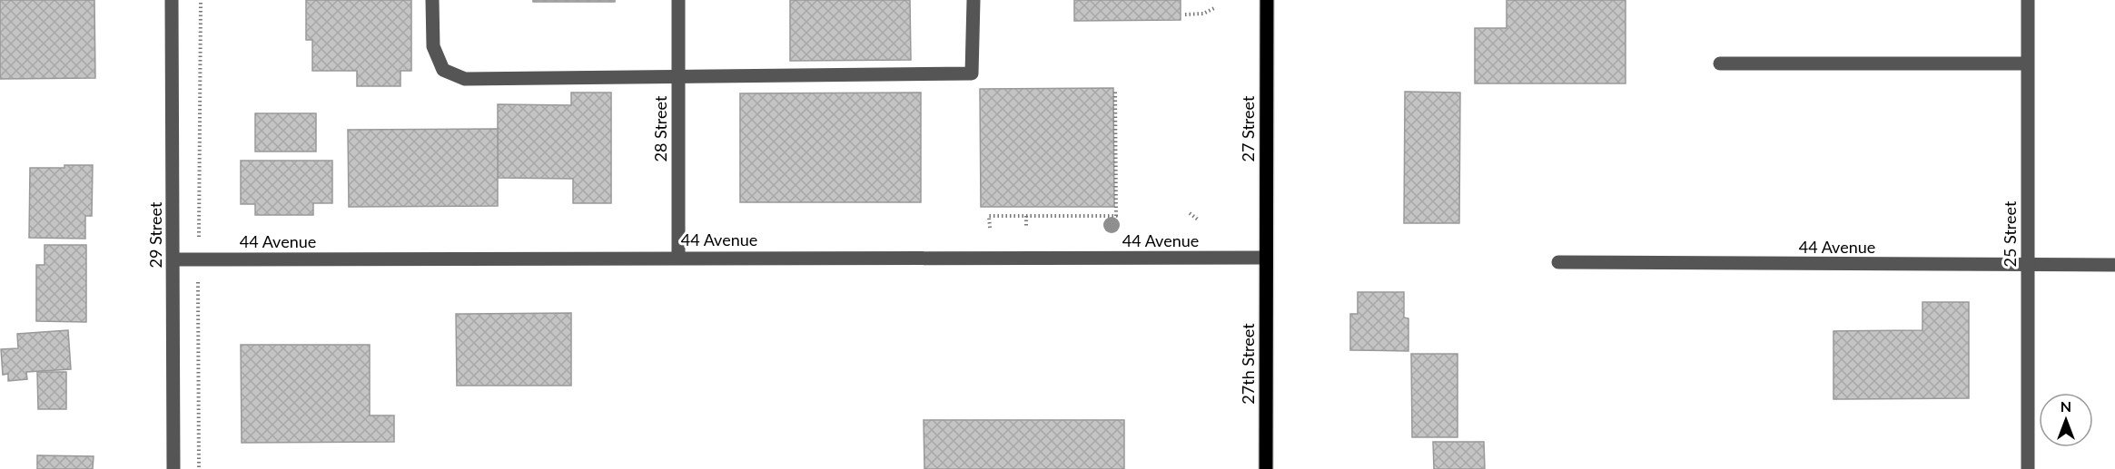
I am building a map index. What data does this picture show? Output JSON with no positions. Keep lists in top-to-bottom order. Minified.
{"streets":{"main road":["27 Street","27th Street"],"street":["28 Street","25 Street","29 Street","44 Avenue"]},"crossings":[["28 Street","44 Avenue"],["27 Street","44 Avenue"],["27 Street","27th Street"],["25 Street","44 Avenue"],["29 Street","44 Avenue"],["44 Avenue","27th Street"]],"north":"top"}
